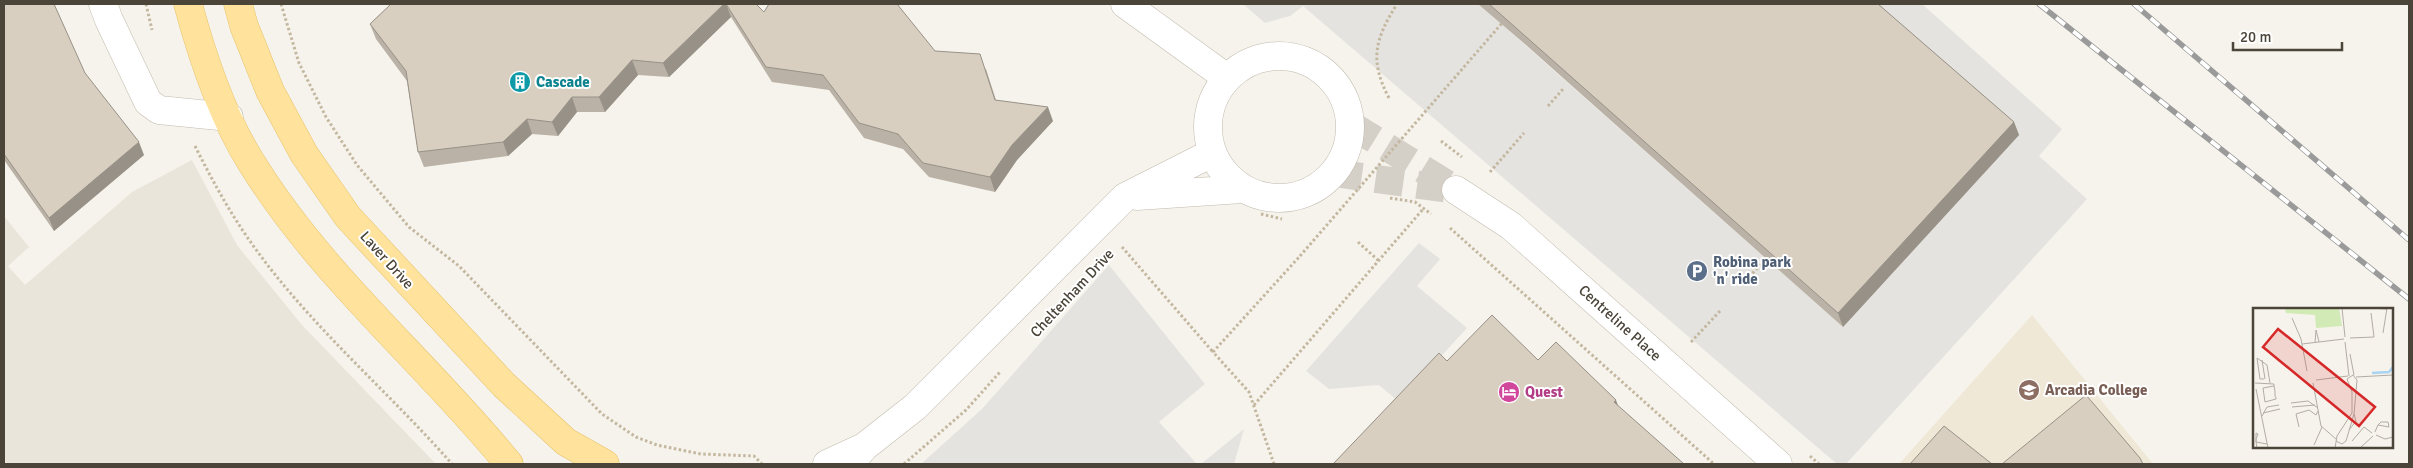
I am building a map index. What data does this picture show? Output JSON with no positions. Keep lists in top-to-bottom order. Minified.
{"streets":{"main road":["Laver Drive"],"street":["Cheltenham Drive","Centreline Place"]},"places":{"building":["Cascade"],"parking":["Robina park 'n' ride"],"school or university":["Arcadia College"],"hotel":["Quest"]},"scale_bar":"20 m"}
